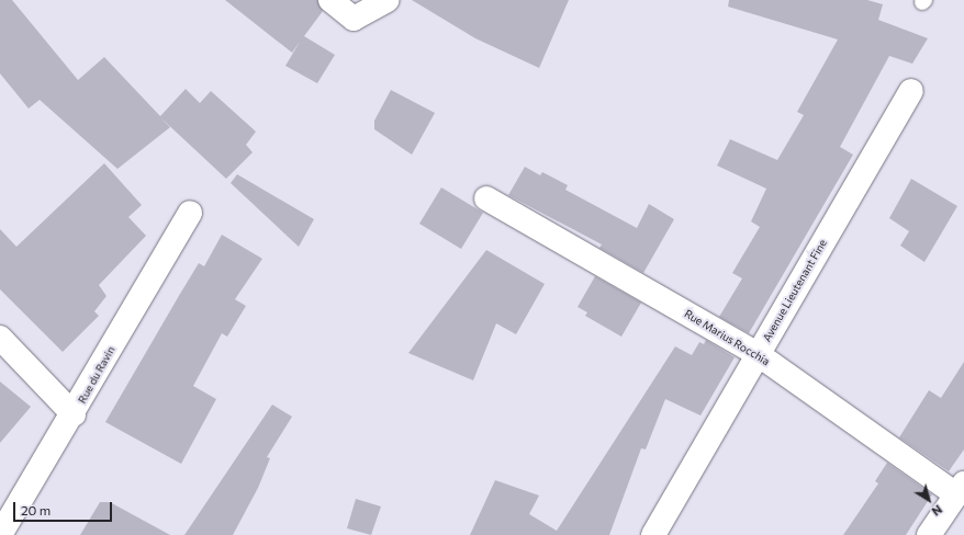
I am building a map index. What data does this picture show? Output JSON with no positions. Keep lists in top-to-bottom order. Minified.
{"streets":{"street":["Avenue Lieutenant Fine","Rue Marius Rocchia","Rue du Ravin"]},"crossings":[["Avenue Lieutenant Fine","Rue Marius Rocchia"]],"scale_bar":"20 m","north":"bottom right"}
